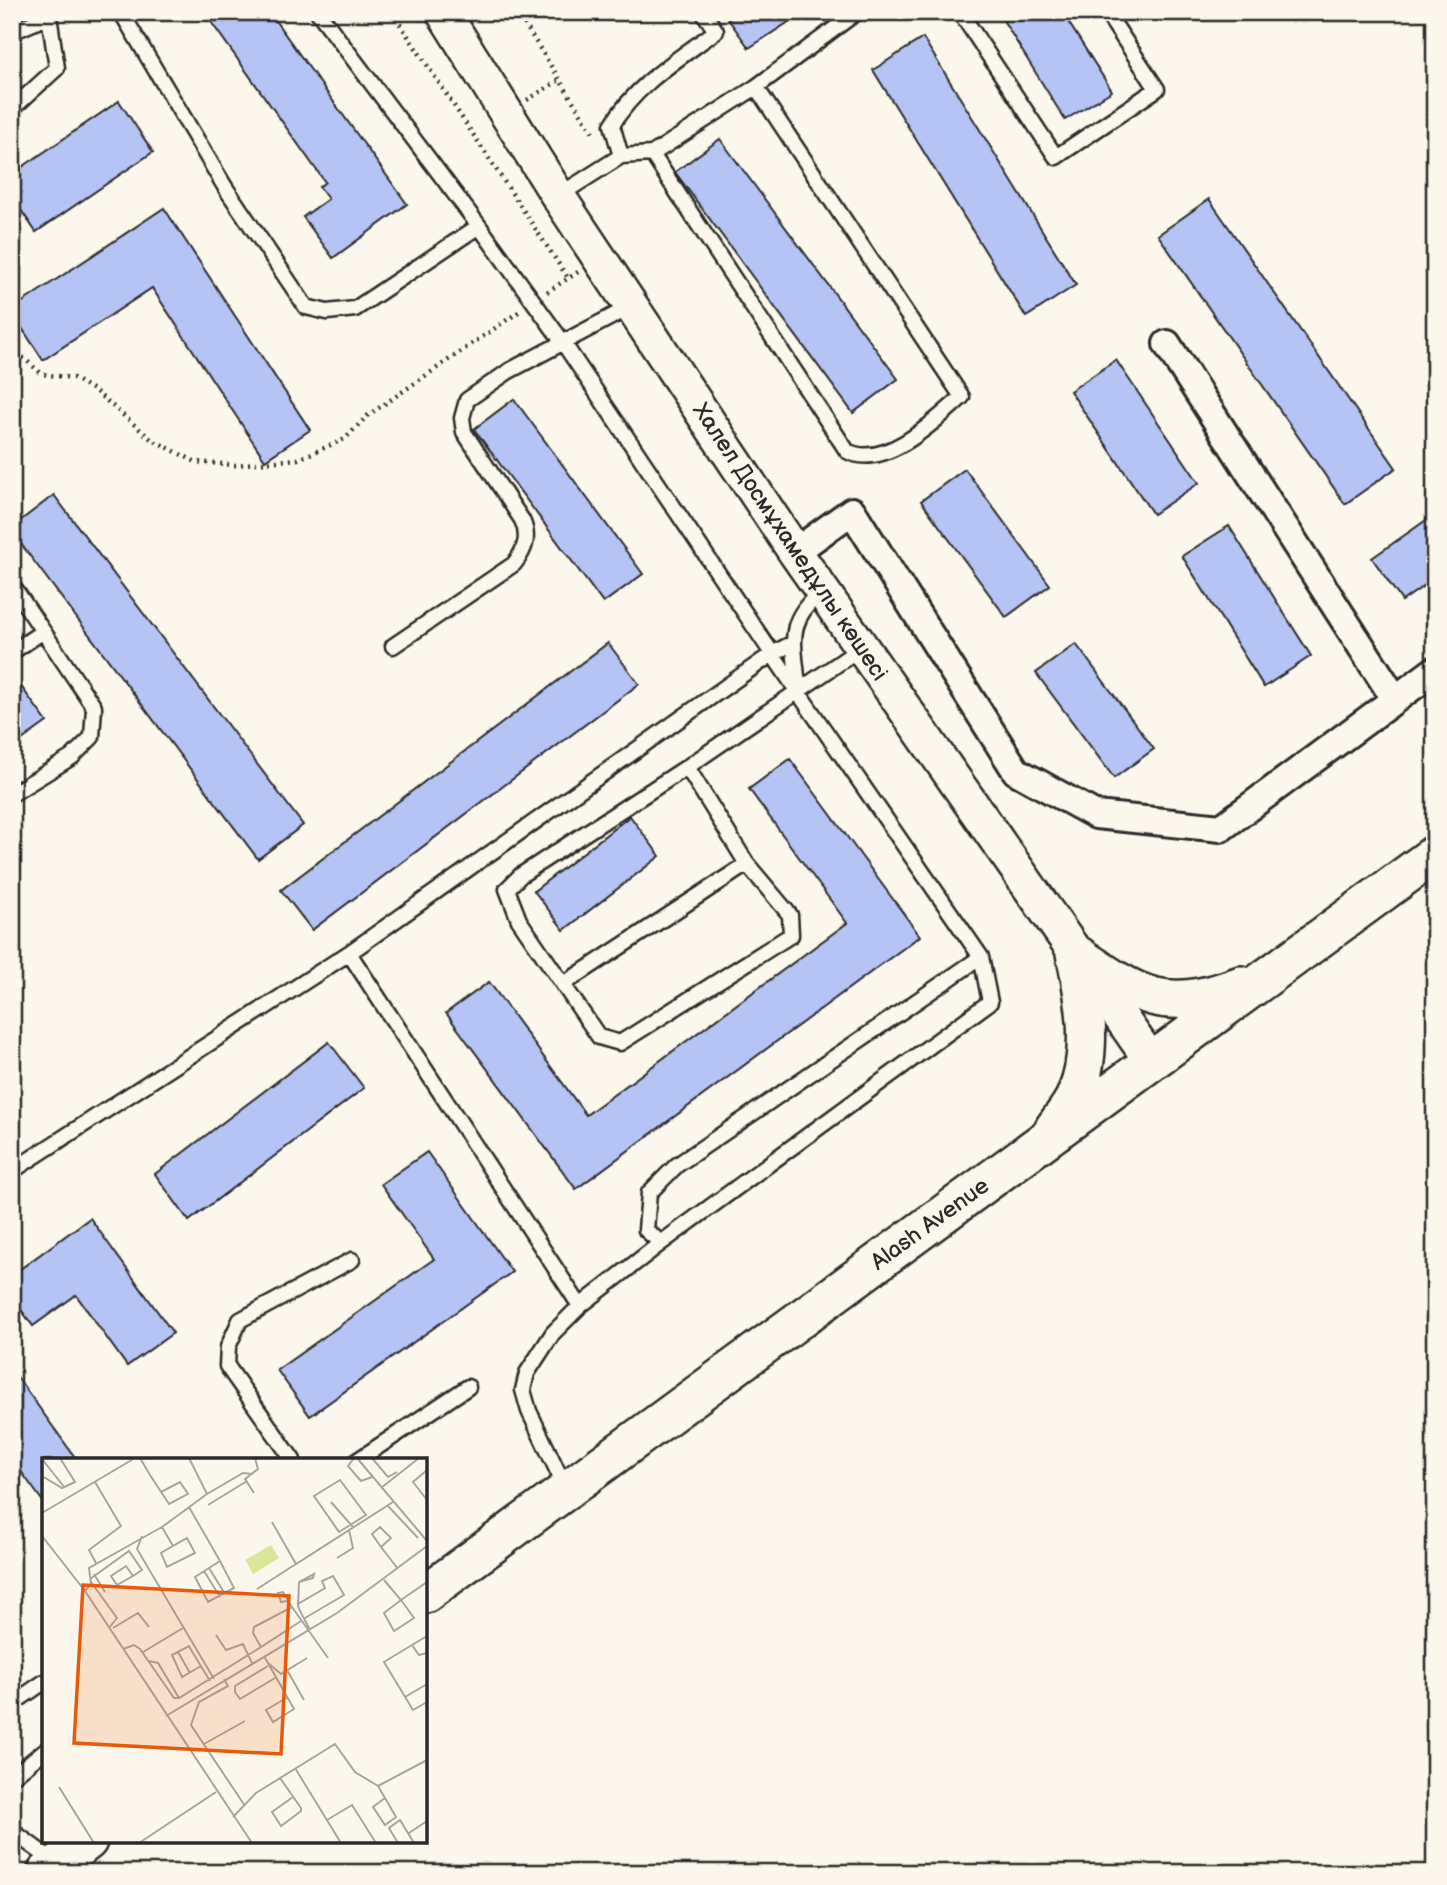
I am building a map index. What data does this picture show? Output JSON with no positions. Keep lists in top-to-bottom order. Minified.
{"streets":{"main road":["Alash Avenue"],"street":["Халел Досмұхамедұлы көшесі"]},"crossings":[["Халел Досмұхамедұлы көшесі","Alash Avenue"]]}
